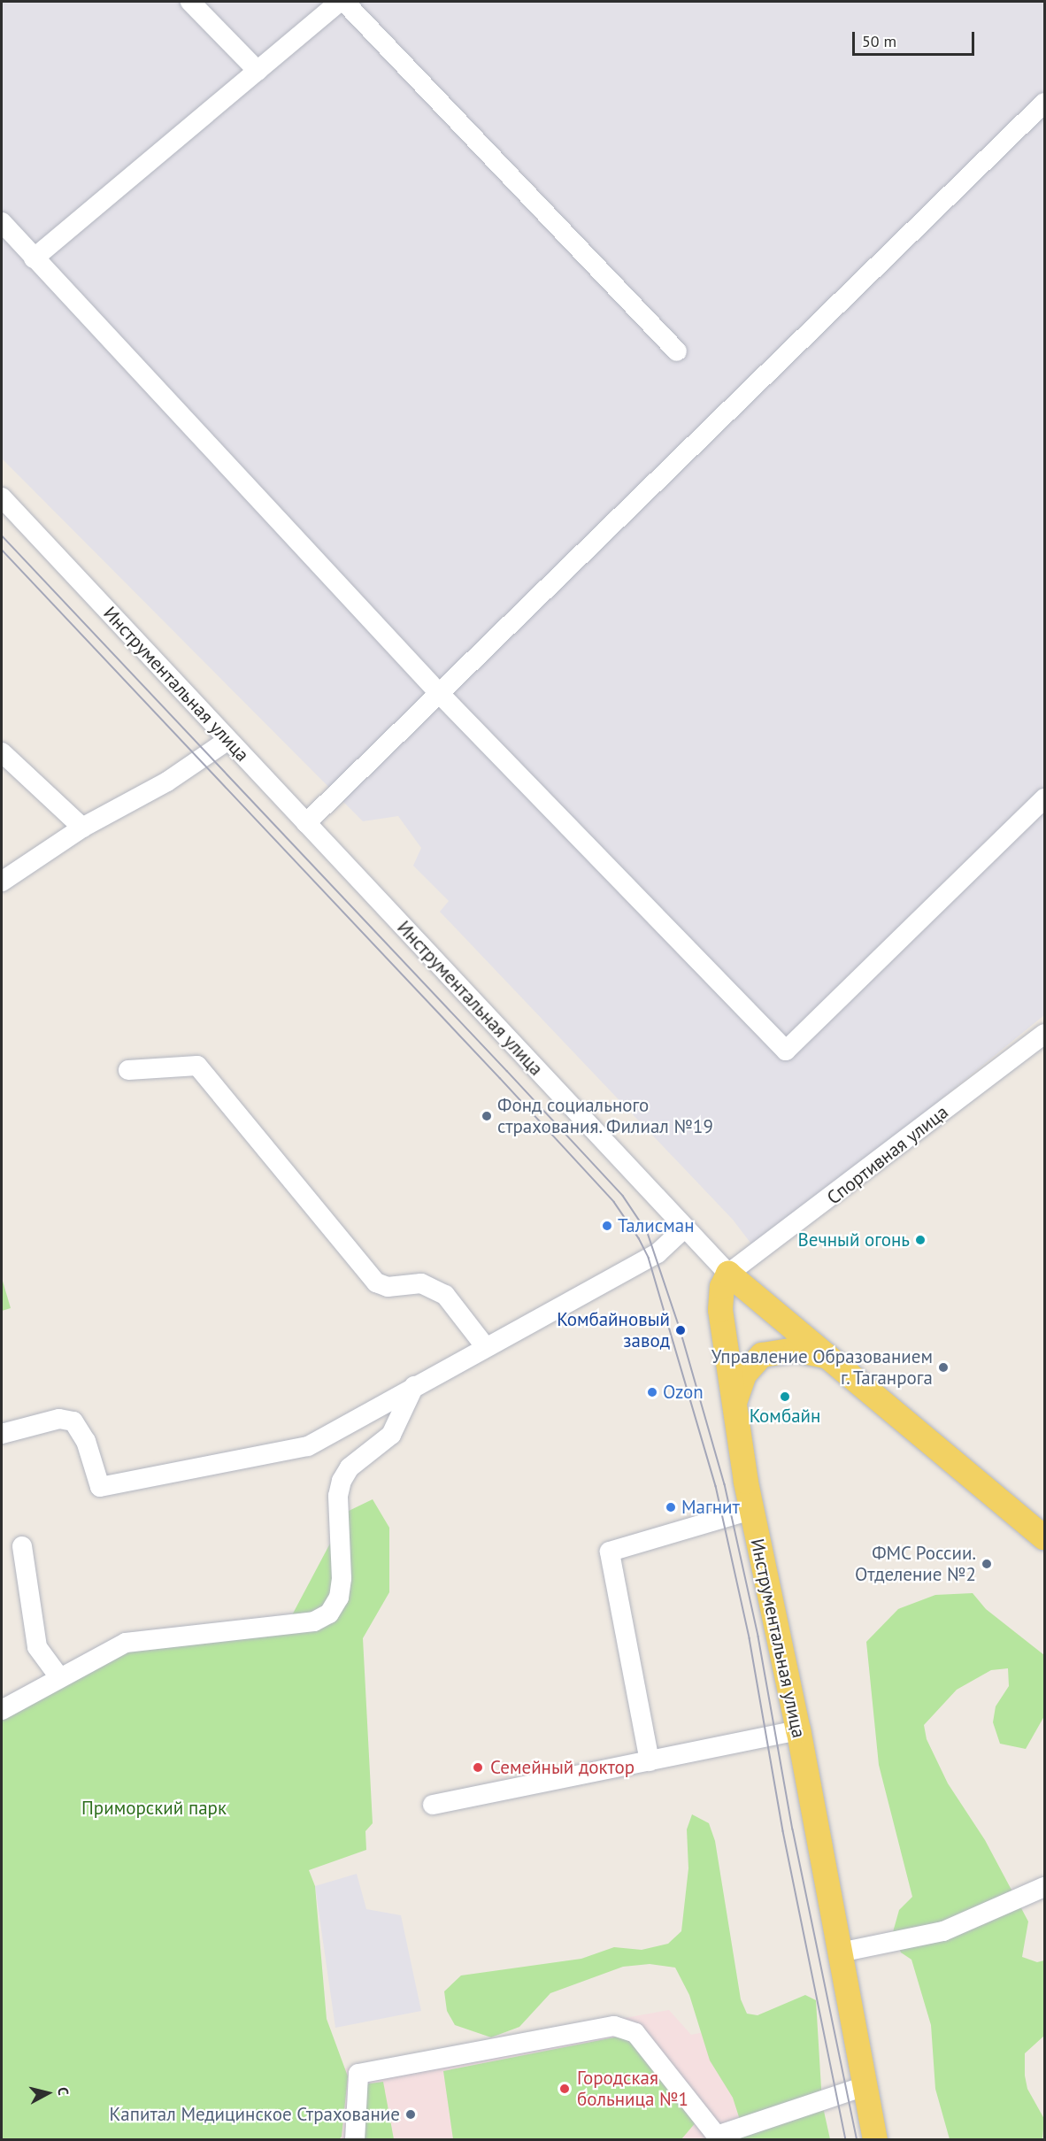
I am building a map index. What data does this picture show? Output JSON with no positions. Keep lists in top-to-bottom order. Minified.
{"streets":{"main road":["Инструментальная улица"],"street":["Спортивная улица"]},"crossings":[["Инструментальная улица","Спортивная улица"]],"parks":["Приморский парк"],"places":["Фонд социального страхования. Филиал №19","Талисман","Вечный огонь","Комбайновый завод","Управление Образованием г. Таганрога","Ozon","Комбайн","Магнит","ФМС России. Отделение №2","Семейный доктор","Городская больница №1","Капитал Медицинское Страхование"],"scale_bar":"50 m","north":"right"}
